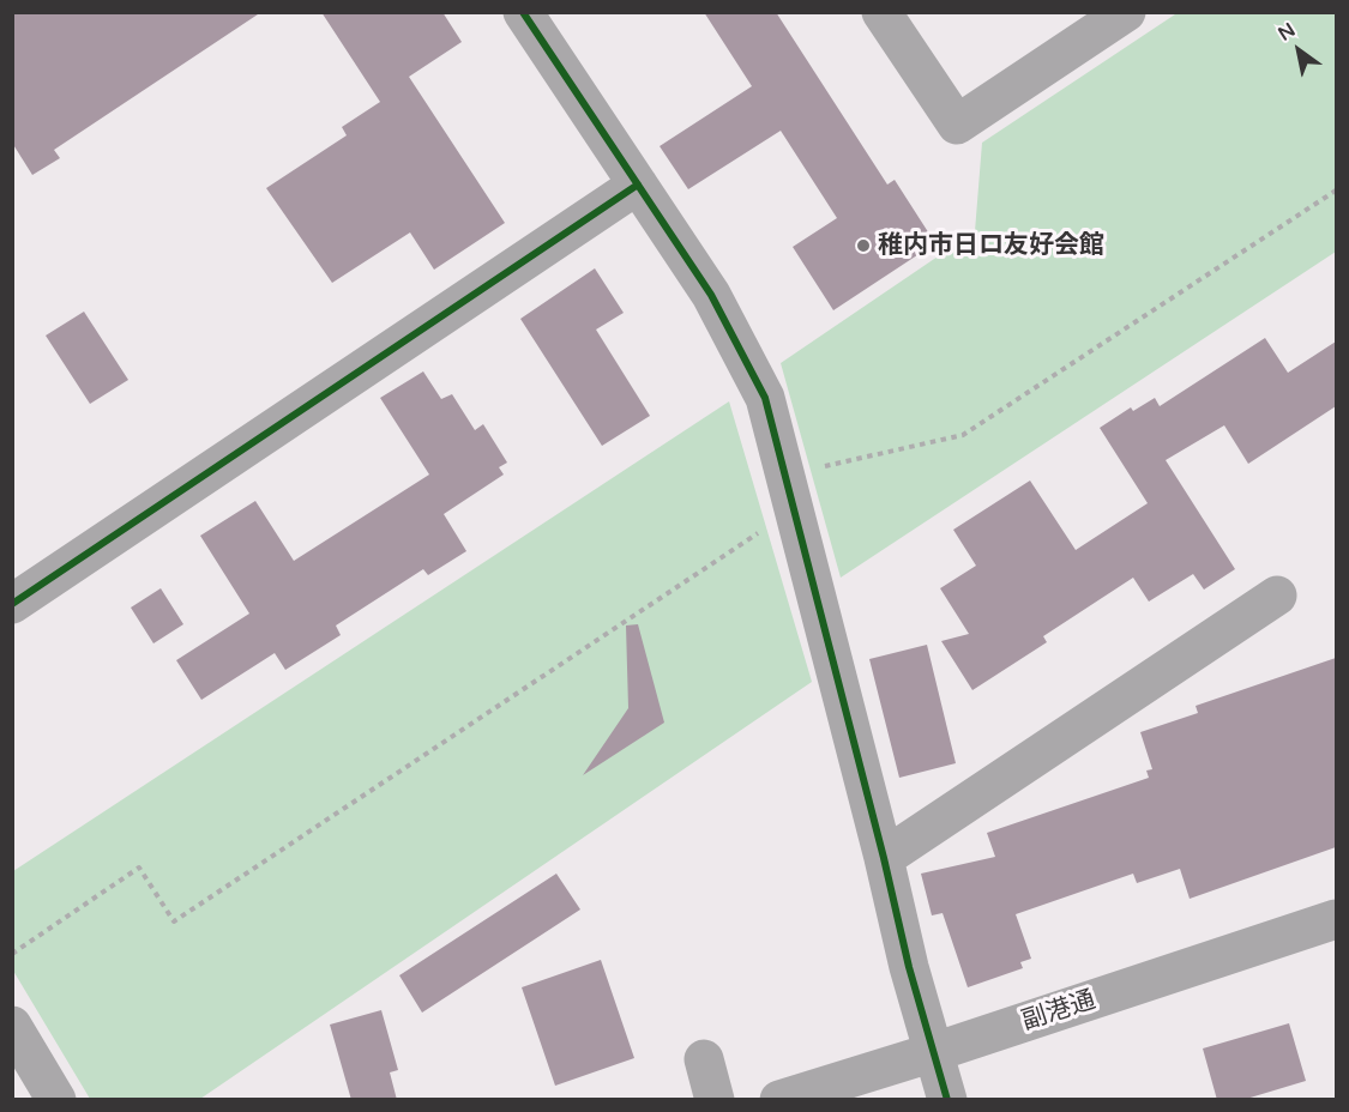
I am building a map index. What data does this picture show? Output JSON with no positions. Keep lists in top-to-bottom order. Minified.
{"streets":{"street":["副港通"]},"places":["稚内市日ロ友好会館"],"north":"top left"}
